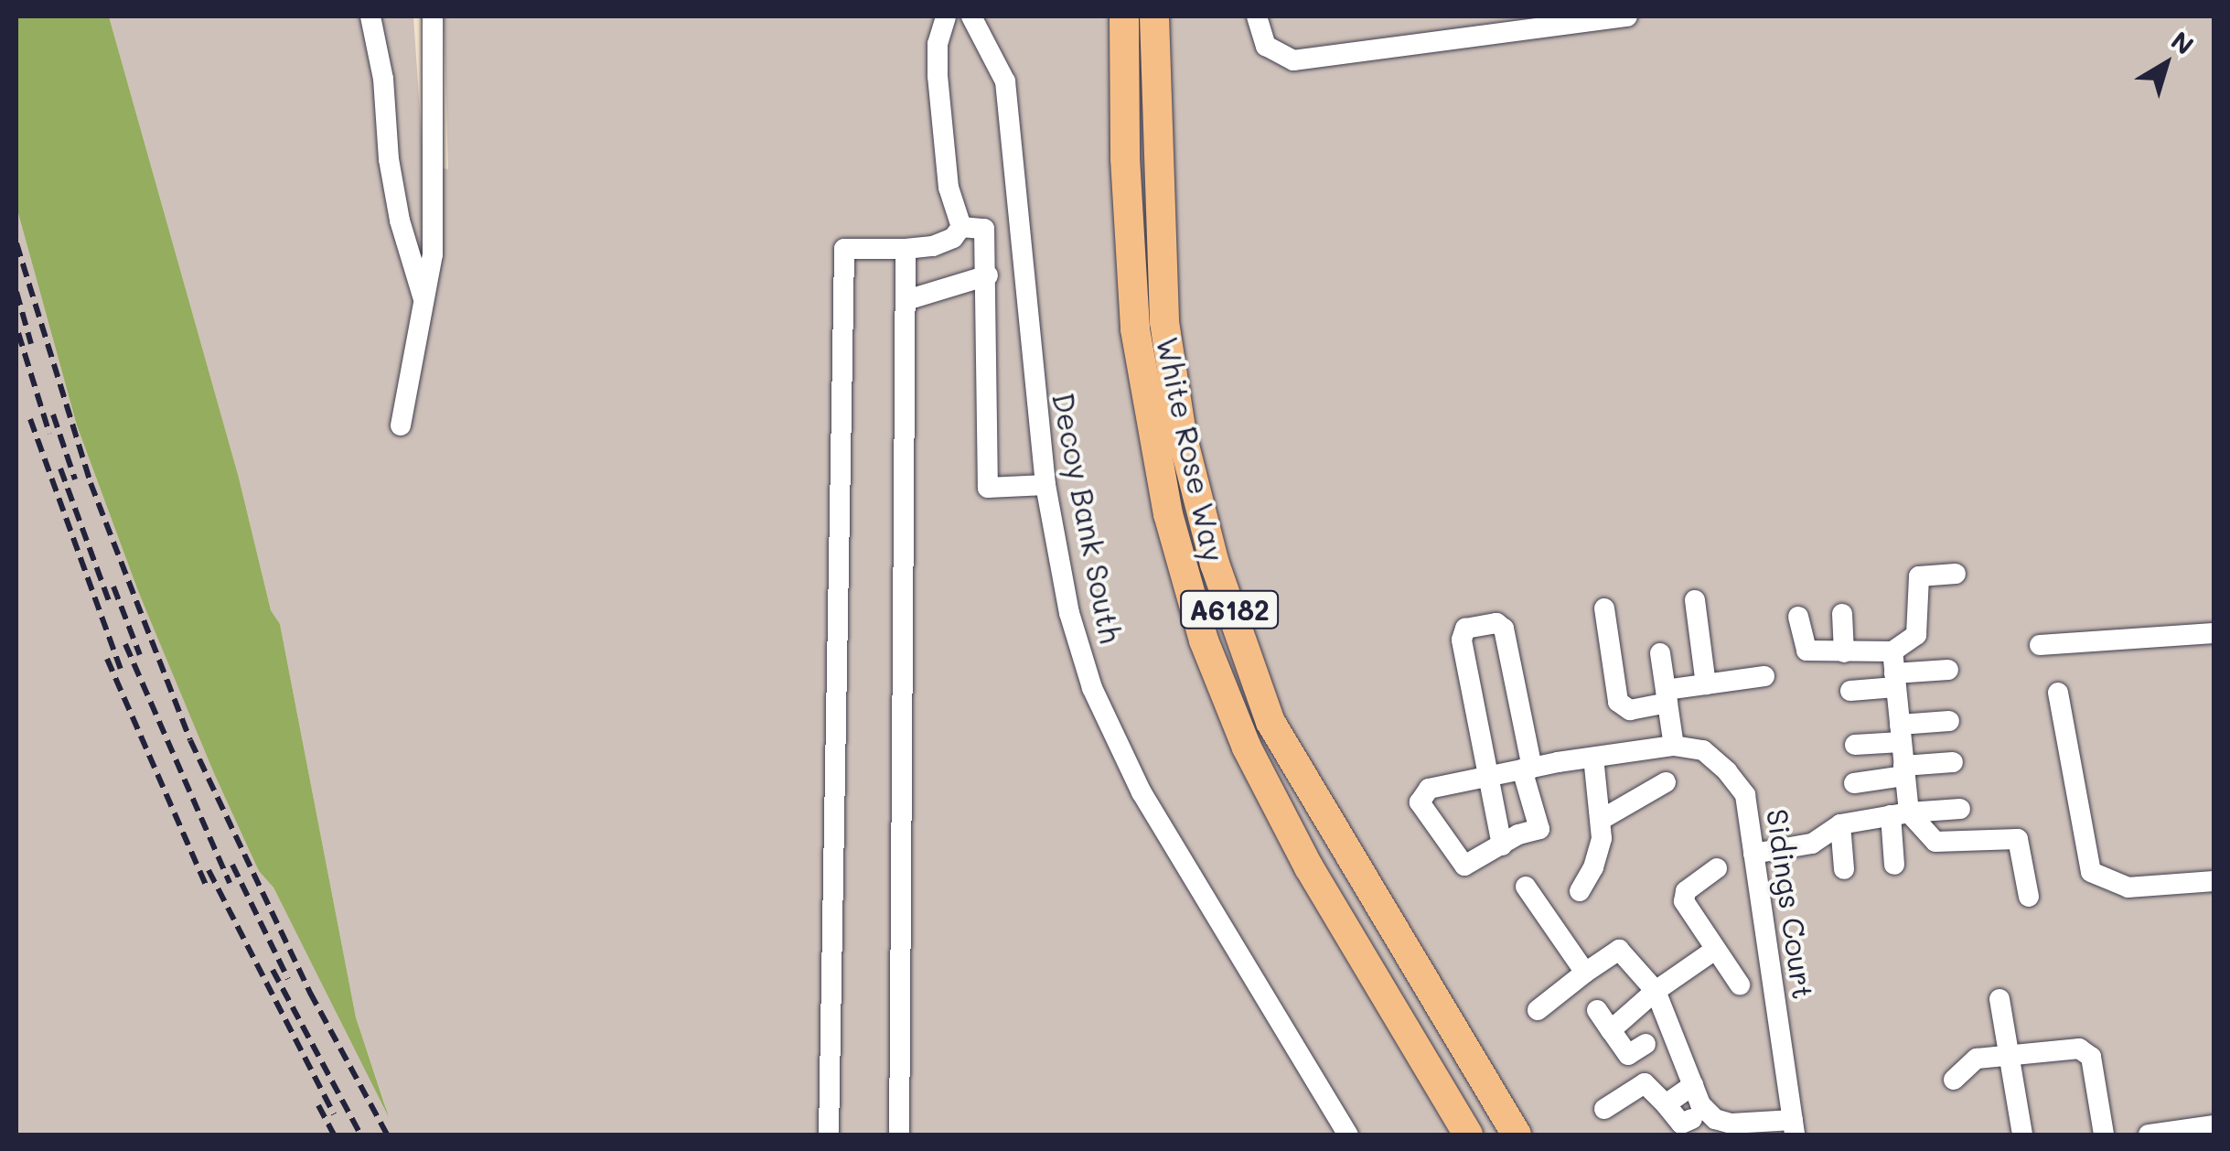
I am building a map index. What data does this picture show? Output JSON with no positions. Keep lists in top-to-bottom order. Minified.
{"streets":{"highway":["White Rose Way","A6182"],"street":["Decoy Bank South","Sidings Court"]},"north":"top right"}
